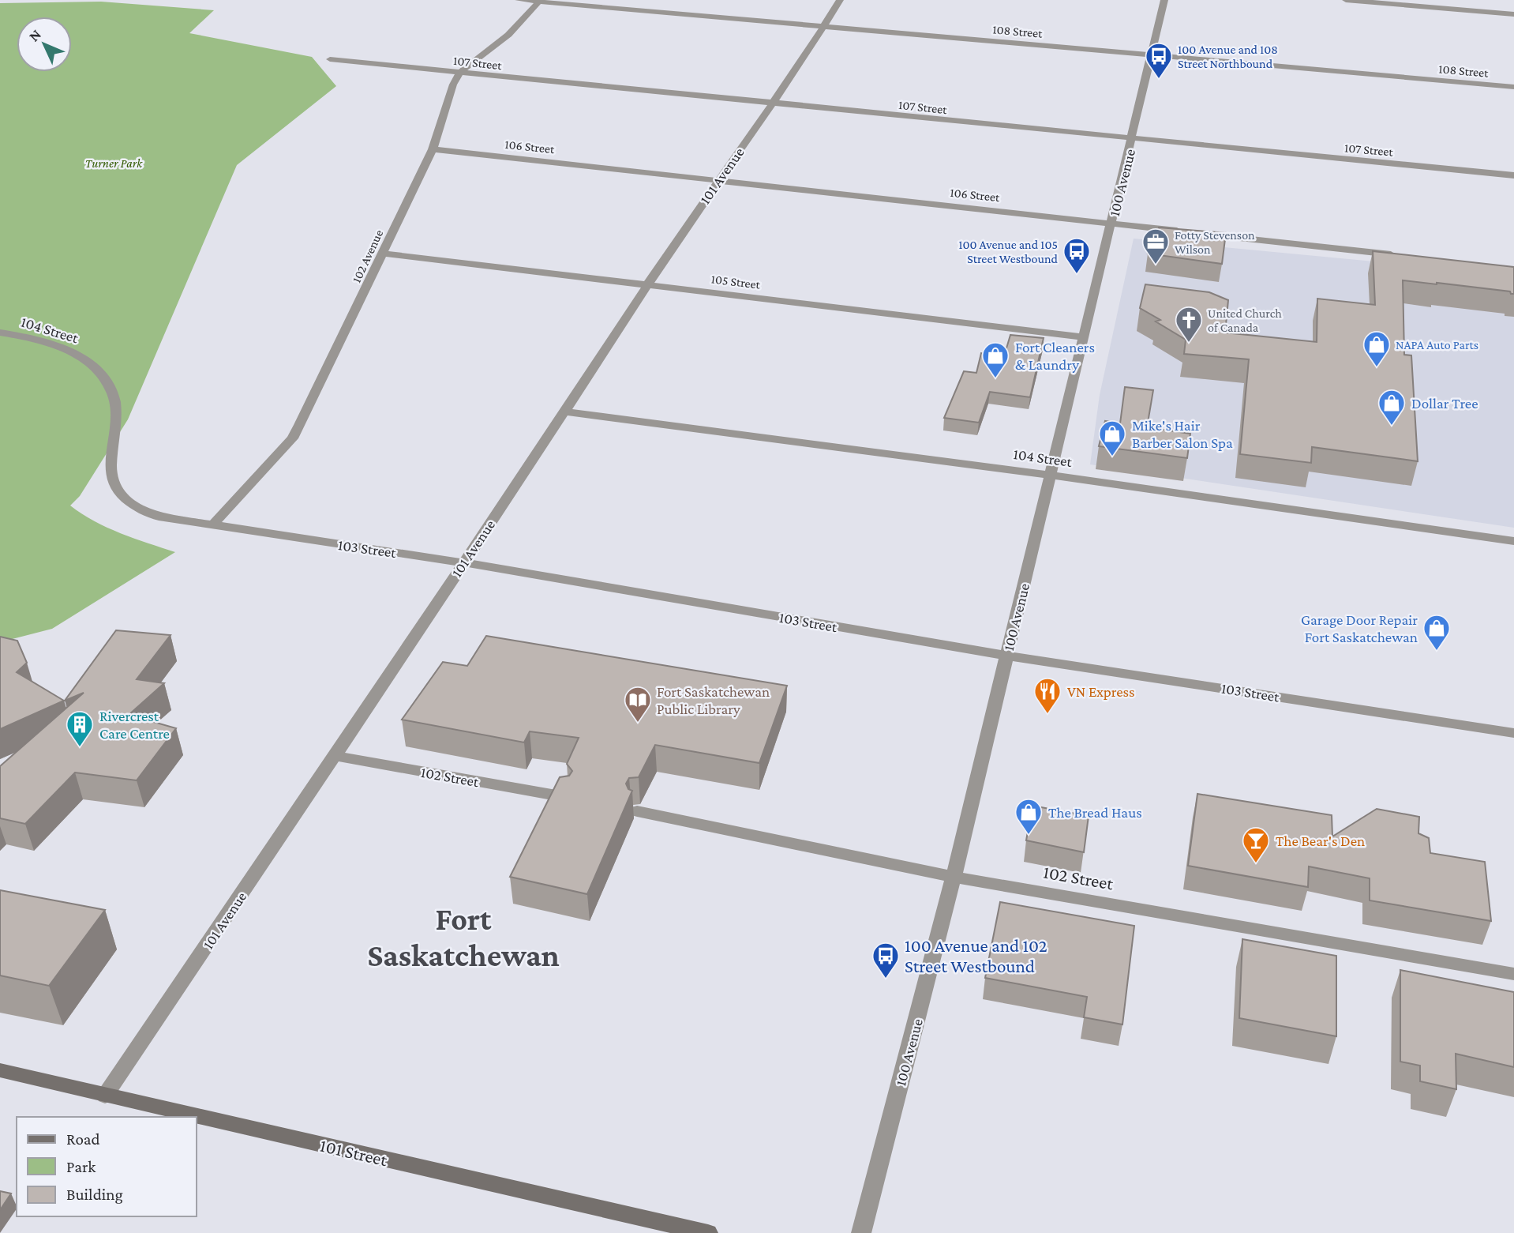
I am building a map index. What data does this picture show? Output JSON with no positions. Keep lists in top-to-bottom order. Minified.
{"streets":{"street":["108 Street","107 Street","106 Street","101 Avenue","100 Avenue","102 Avenue","105 Street","104 Street","103 Street","102 Street","101 Street"]},"crossings":[["108 Street","101 Avenue"],["108 Street","100 Avenue"],["108 Street","102 Avenue"],["107 Street","101 Avenue"],["107 Street","100 Avenue"],["107 Street","102 Avenue"],["106 Street","101 Avenue"],["106 Street","100 Avenue"],["106 Street","102 Avenue"],["101 Avenue","105 Street"],["101 Avenue","104 Street"],["101 Avenue","103 Street"],["101 Avenue","102 Street"],["101 Avenue","101 Street"],["100 Avenue","105 Street"],["100 Avenue","104 Street"],["100 Avenue","103 Street"],["100 Avenue","102 Street"],["102 Avenue","105 Street"],["102 Avenue","103 Street"],["104 Street","103 Street"]],"districts":["Fort Saskatchewan"],"parks":["Turner Park"],"places":{"bus stop":["100 Avenue and 108 Street Northbound","100 Avenue and 105 Street Westbound","100 Avenue and 102 Street Westbound"],"office":["Fotty Stevenson Wilson"],"church":["United Church of Canada"],"shop":["NAPA Auto Parts","Fort Cleaners & Laundry","Dollar Tree","Mike's Hair Barber Salon Spa","Garage Door Repair Fort Saskatchewan","The Bread Haus"],"restaurant":["VN Express"],"library":["Fort Saskatchewan Public Library"],"building":["Rivercrest Care Centre"],"bar":["The Bear's Den"]},"legend":["Road","Park","Building"],"north":"top left"}
